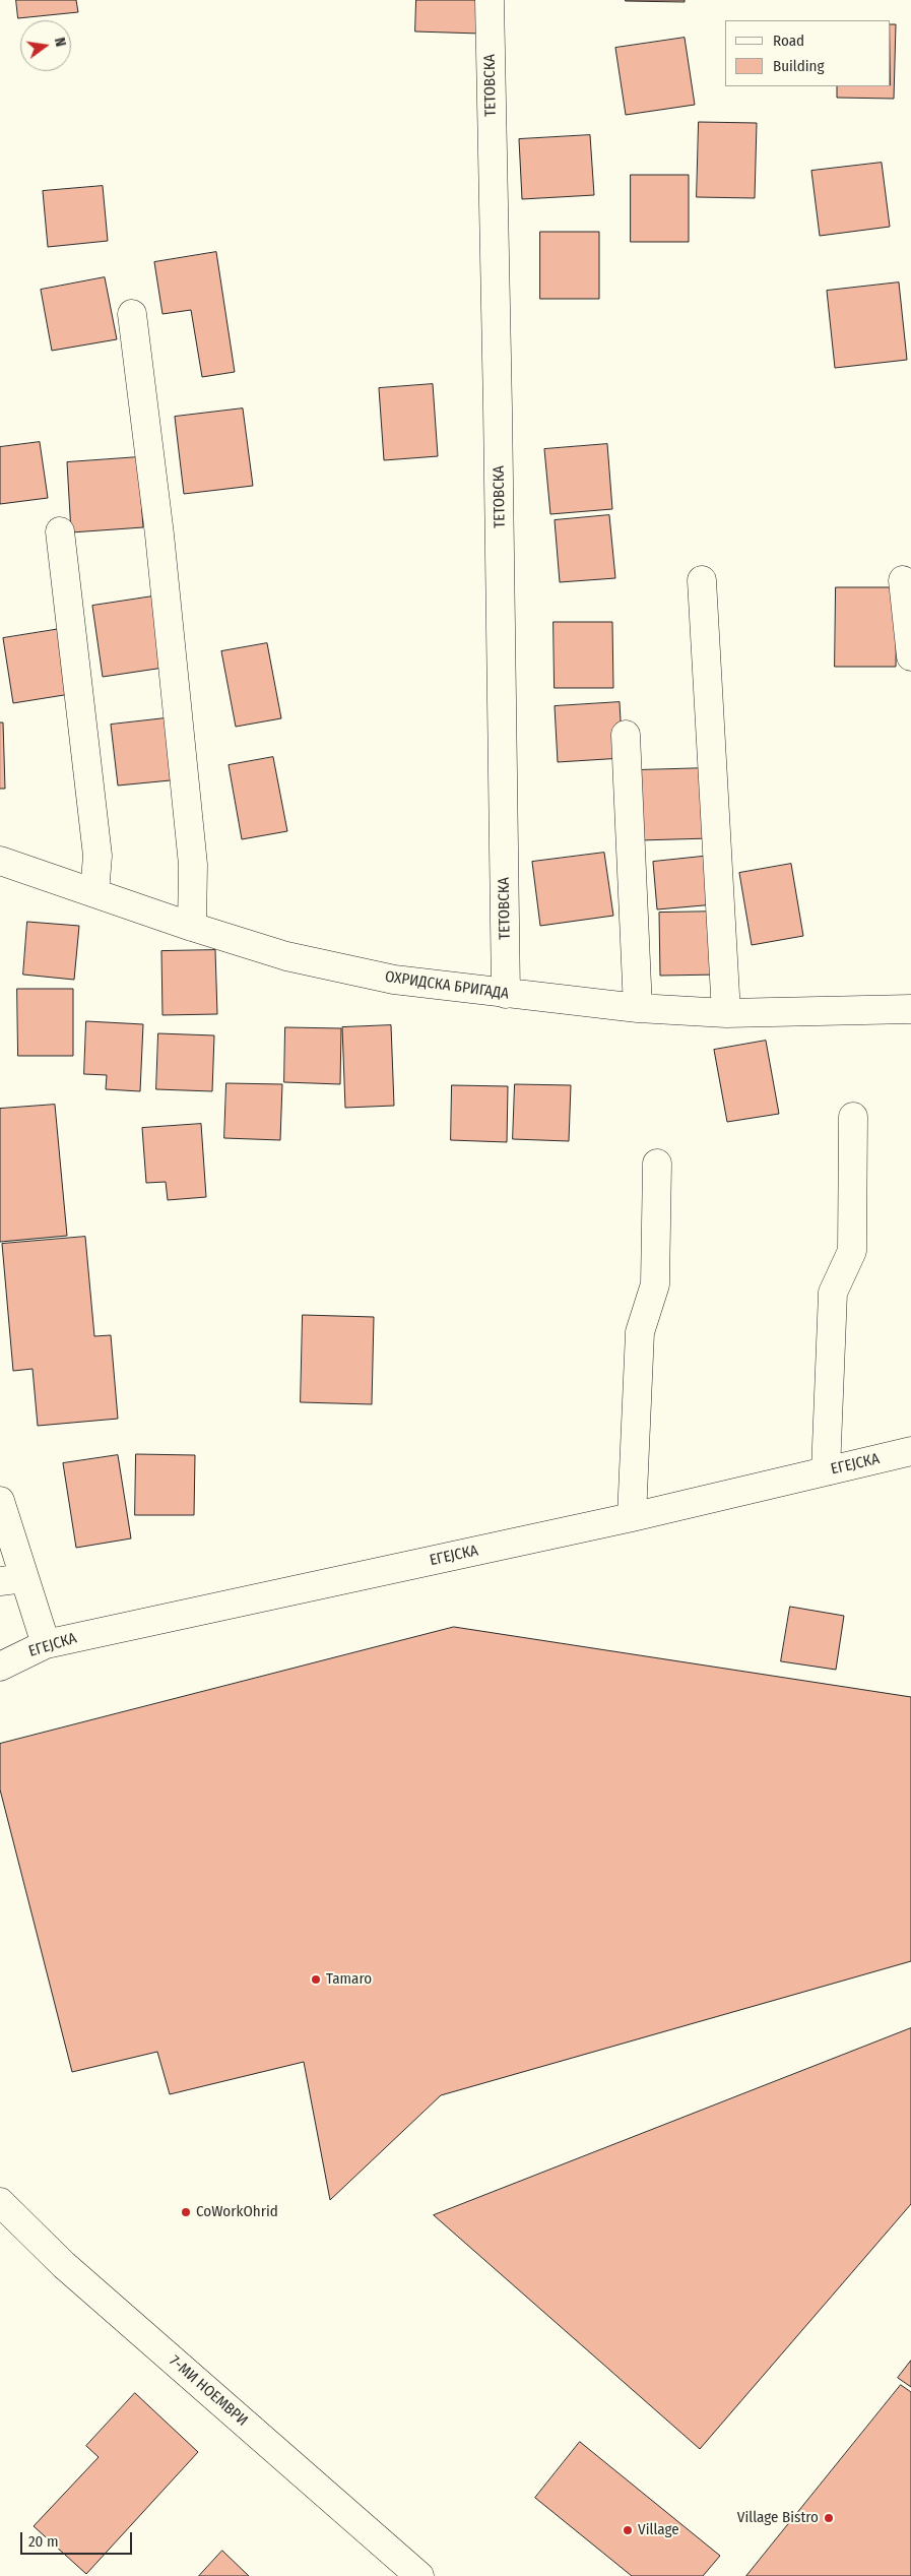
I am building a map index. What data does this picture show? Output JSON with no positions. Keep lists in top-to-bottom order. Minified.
{"streets":{"street":["ТЕТОВСКА","ОХРИДСКА БРИГАДА","ЕГЕЈСКА","7-МИ НОЕМВРИ"]},"crossings":[["ТЕТОВСКА","ОХРИДСКА БРИГАДА"]],"places":["Tamaro","CoWorkOhrid","Village Bistro","Village"],"legend":["Road","Building"],"scale_bar":"20 m","north":"right"}
